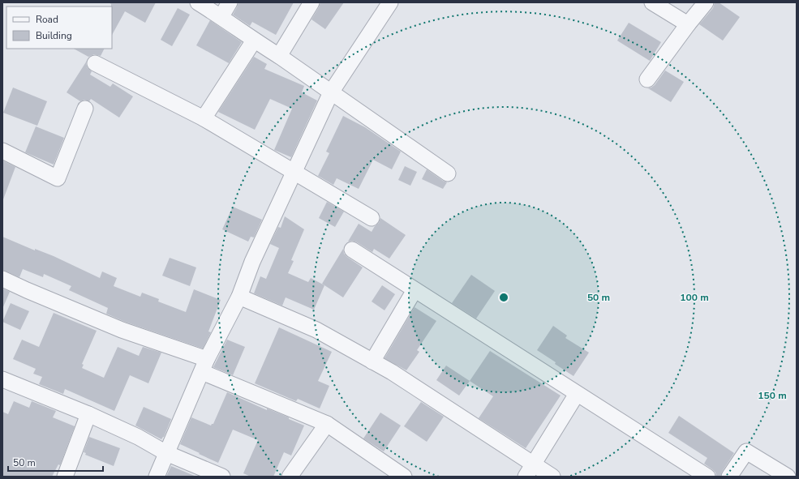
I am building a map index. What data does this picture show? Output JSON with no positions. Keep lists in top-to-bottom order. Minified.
{"legend":["Road","Building"],"scale_bar":"50 m","rings":["50 m","100 m","150 m"]}
